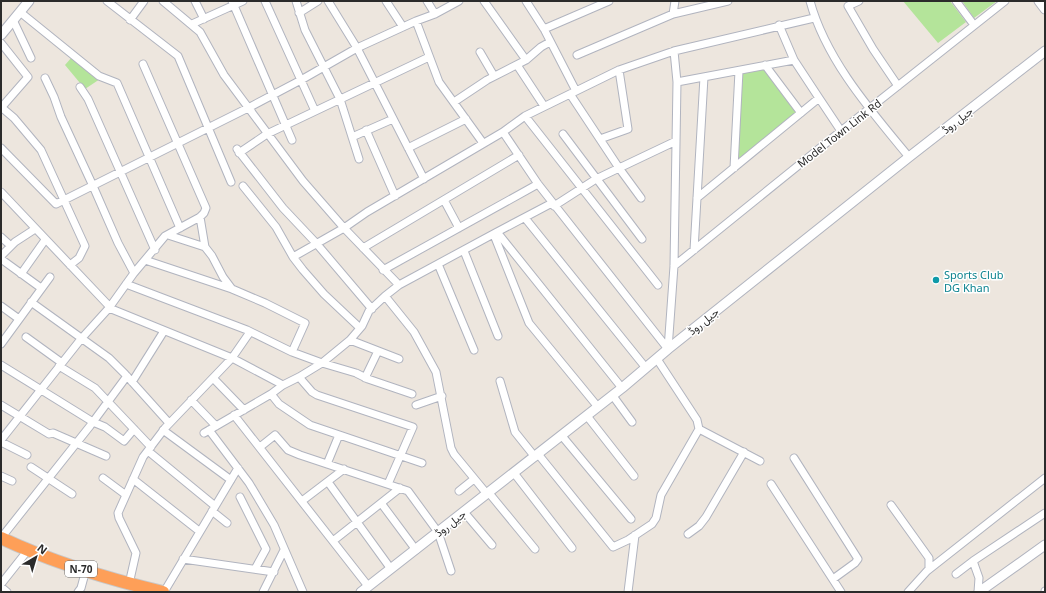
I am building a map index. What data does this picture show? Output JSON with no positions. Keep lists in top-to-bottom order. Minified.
{"streets":{"highway":["N-70"],"main road":["جیل روڈ"],"street":["Model Town Link Rd"]},"places":["Sports Club DG Khan"],"north":"top right"}
